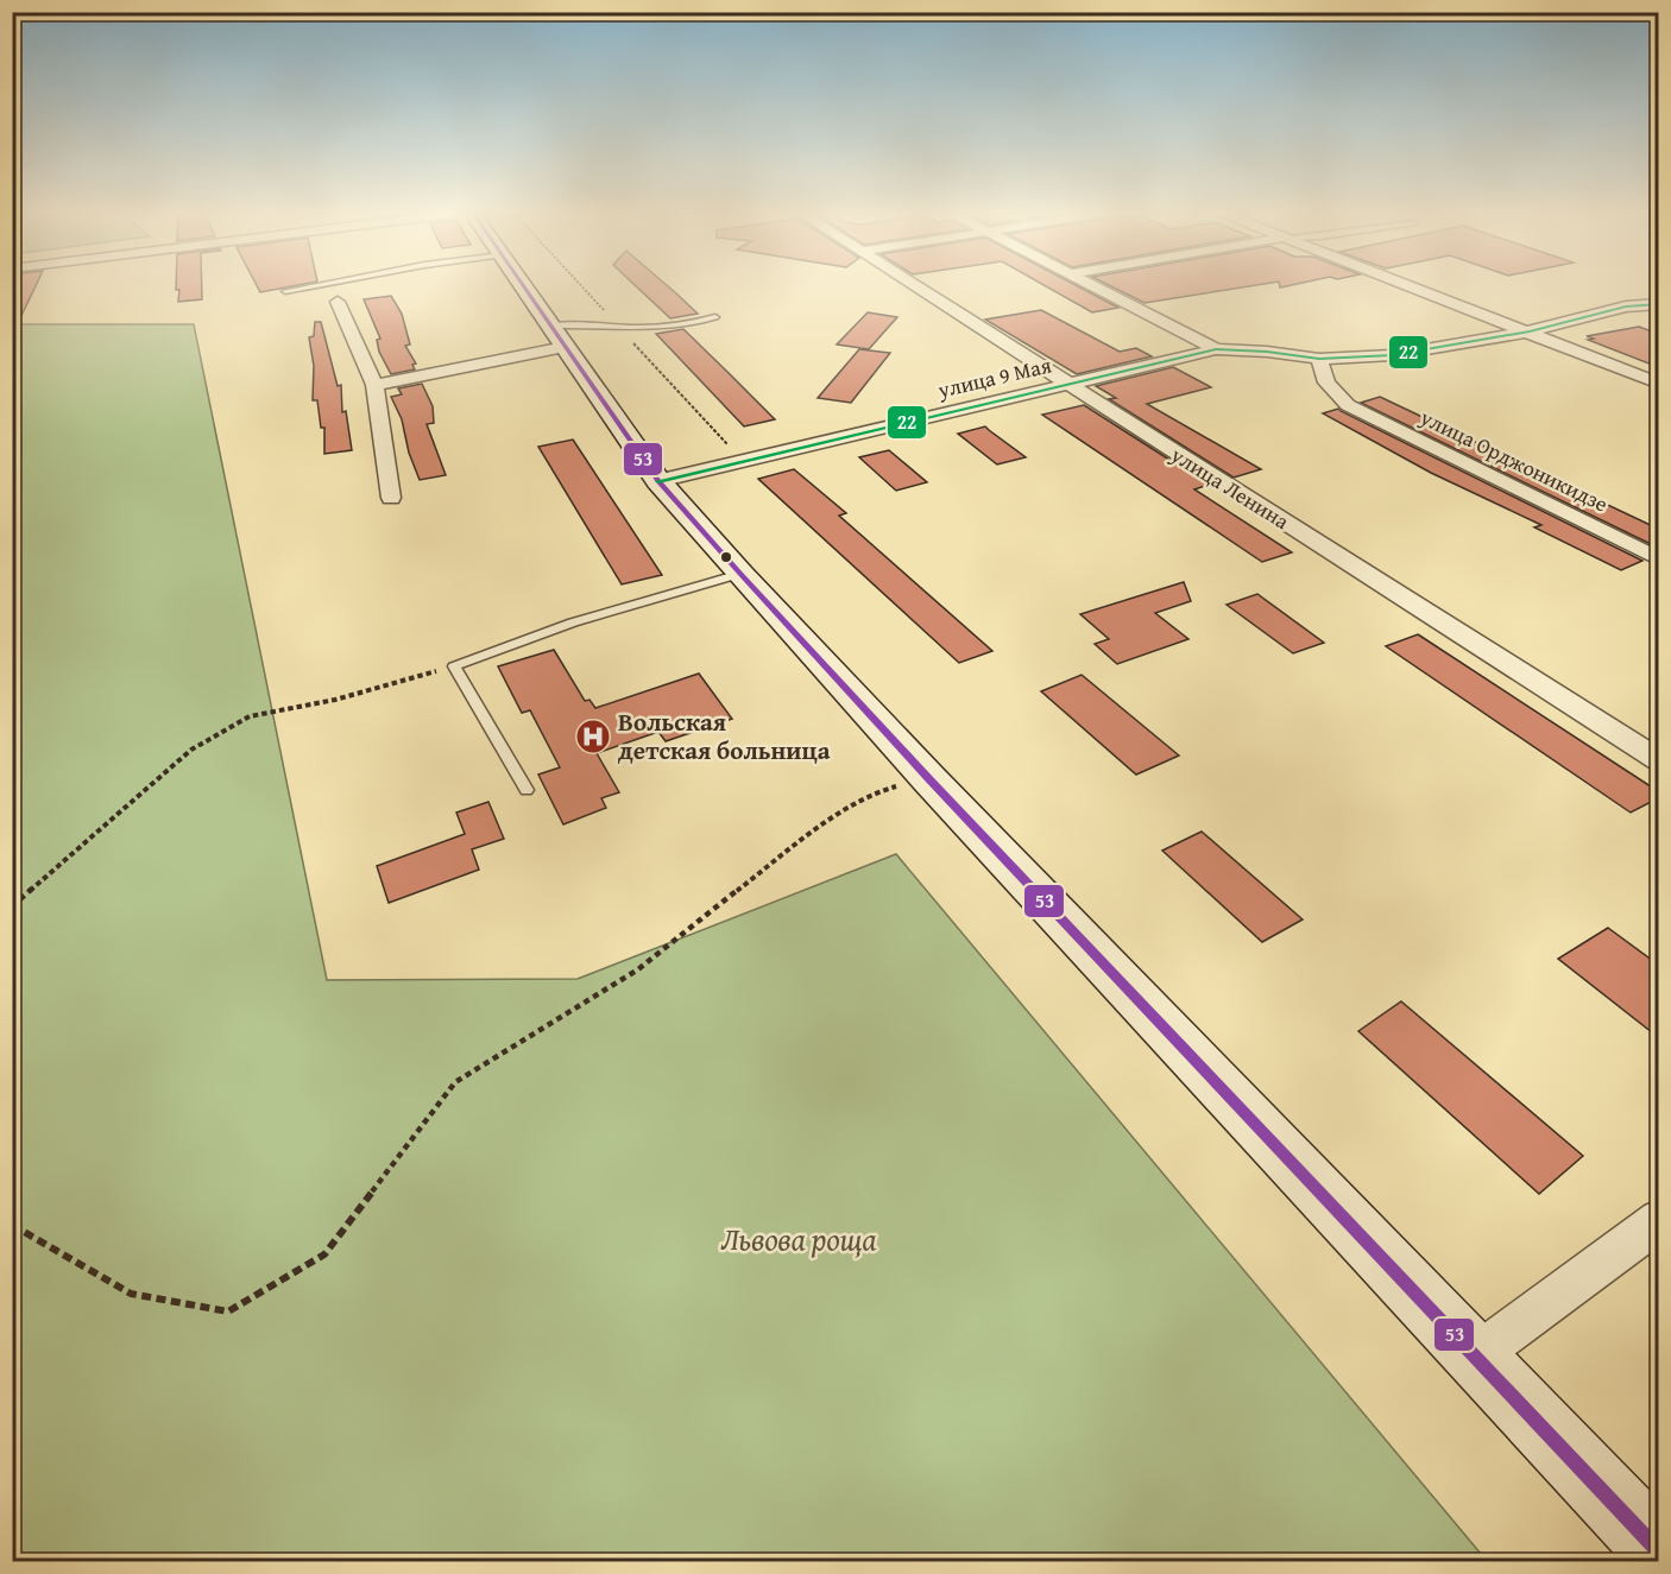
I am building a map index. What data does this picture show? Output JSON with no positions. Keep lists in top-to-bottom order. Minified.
{"streets":{"street":["улица 9 Мая","улица Орджоникидзе","улица Ленина"]},"crossings":[["улица 9 Мая","улица Ленина"]],"parks":["Львова роща"],"places":{"hospital":["Вольская детская больница"]},"lines":["transit line 53","transit line 22"]}
